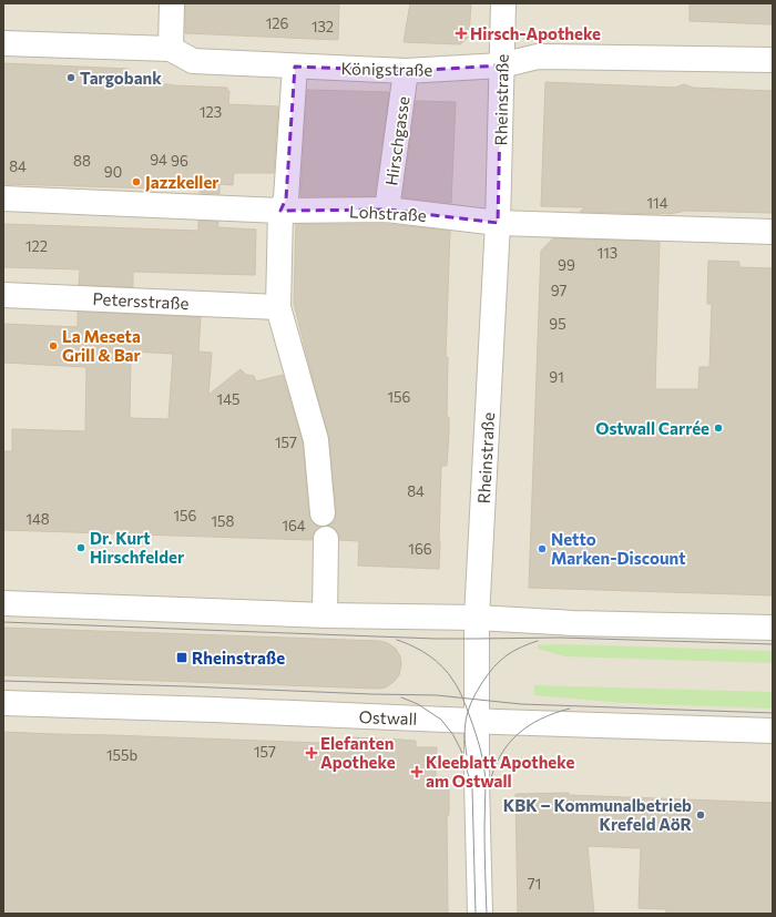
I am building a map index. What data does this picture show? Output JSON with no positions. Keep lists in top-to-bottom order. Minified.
{"streets":{"street":["Königstraße","Rheinstraße","Hirschgasse","Lohstraße","Petersstraße","Ostwall"]},"crossings":[["Königstraße","Rheinstraße"],["Königstraße","Hirschgasse"],["Rheinstraße","Lohstraße"],["Rheinstraße","Ostwall"],["Hirschgasse","Lohstraße"]],"places":{"health":["Hirsch-Apotheke","Elefanten Apotheke","Kleeblatt Apotheke am Ostwall"],"other":["Targobank","Jazzkeller","La Meseta Grill & Bar","Ostwall Carrée","Dr. Kurt Hirschfelder","Netto Marken-Discount","KBK – Kommunalbetrieb Krefeld AöR"],"transit":["Rheinstraße"]},"house_numbers":["126","132","123","94","88","96","84","90","114","122","113","99","97","95","91","156","145","157","84","156","148","158","164","166","157","155b","71"]}
